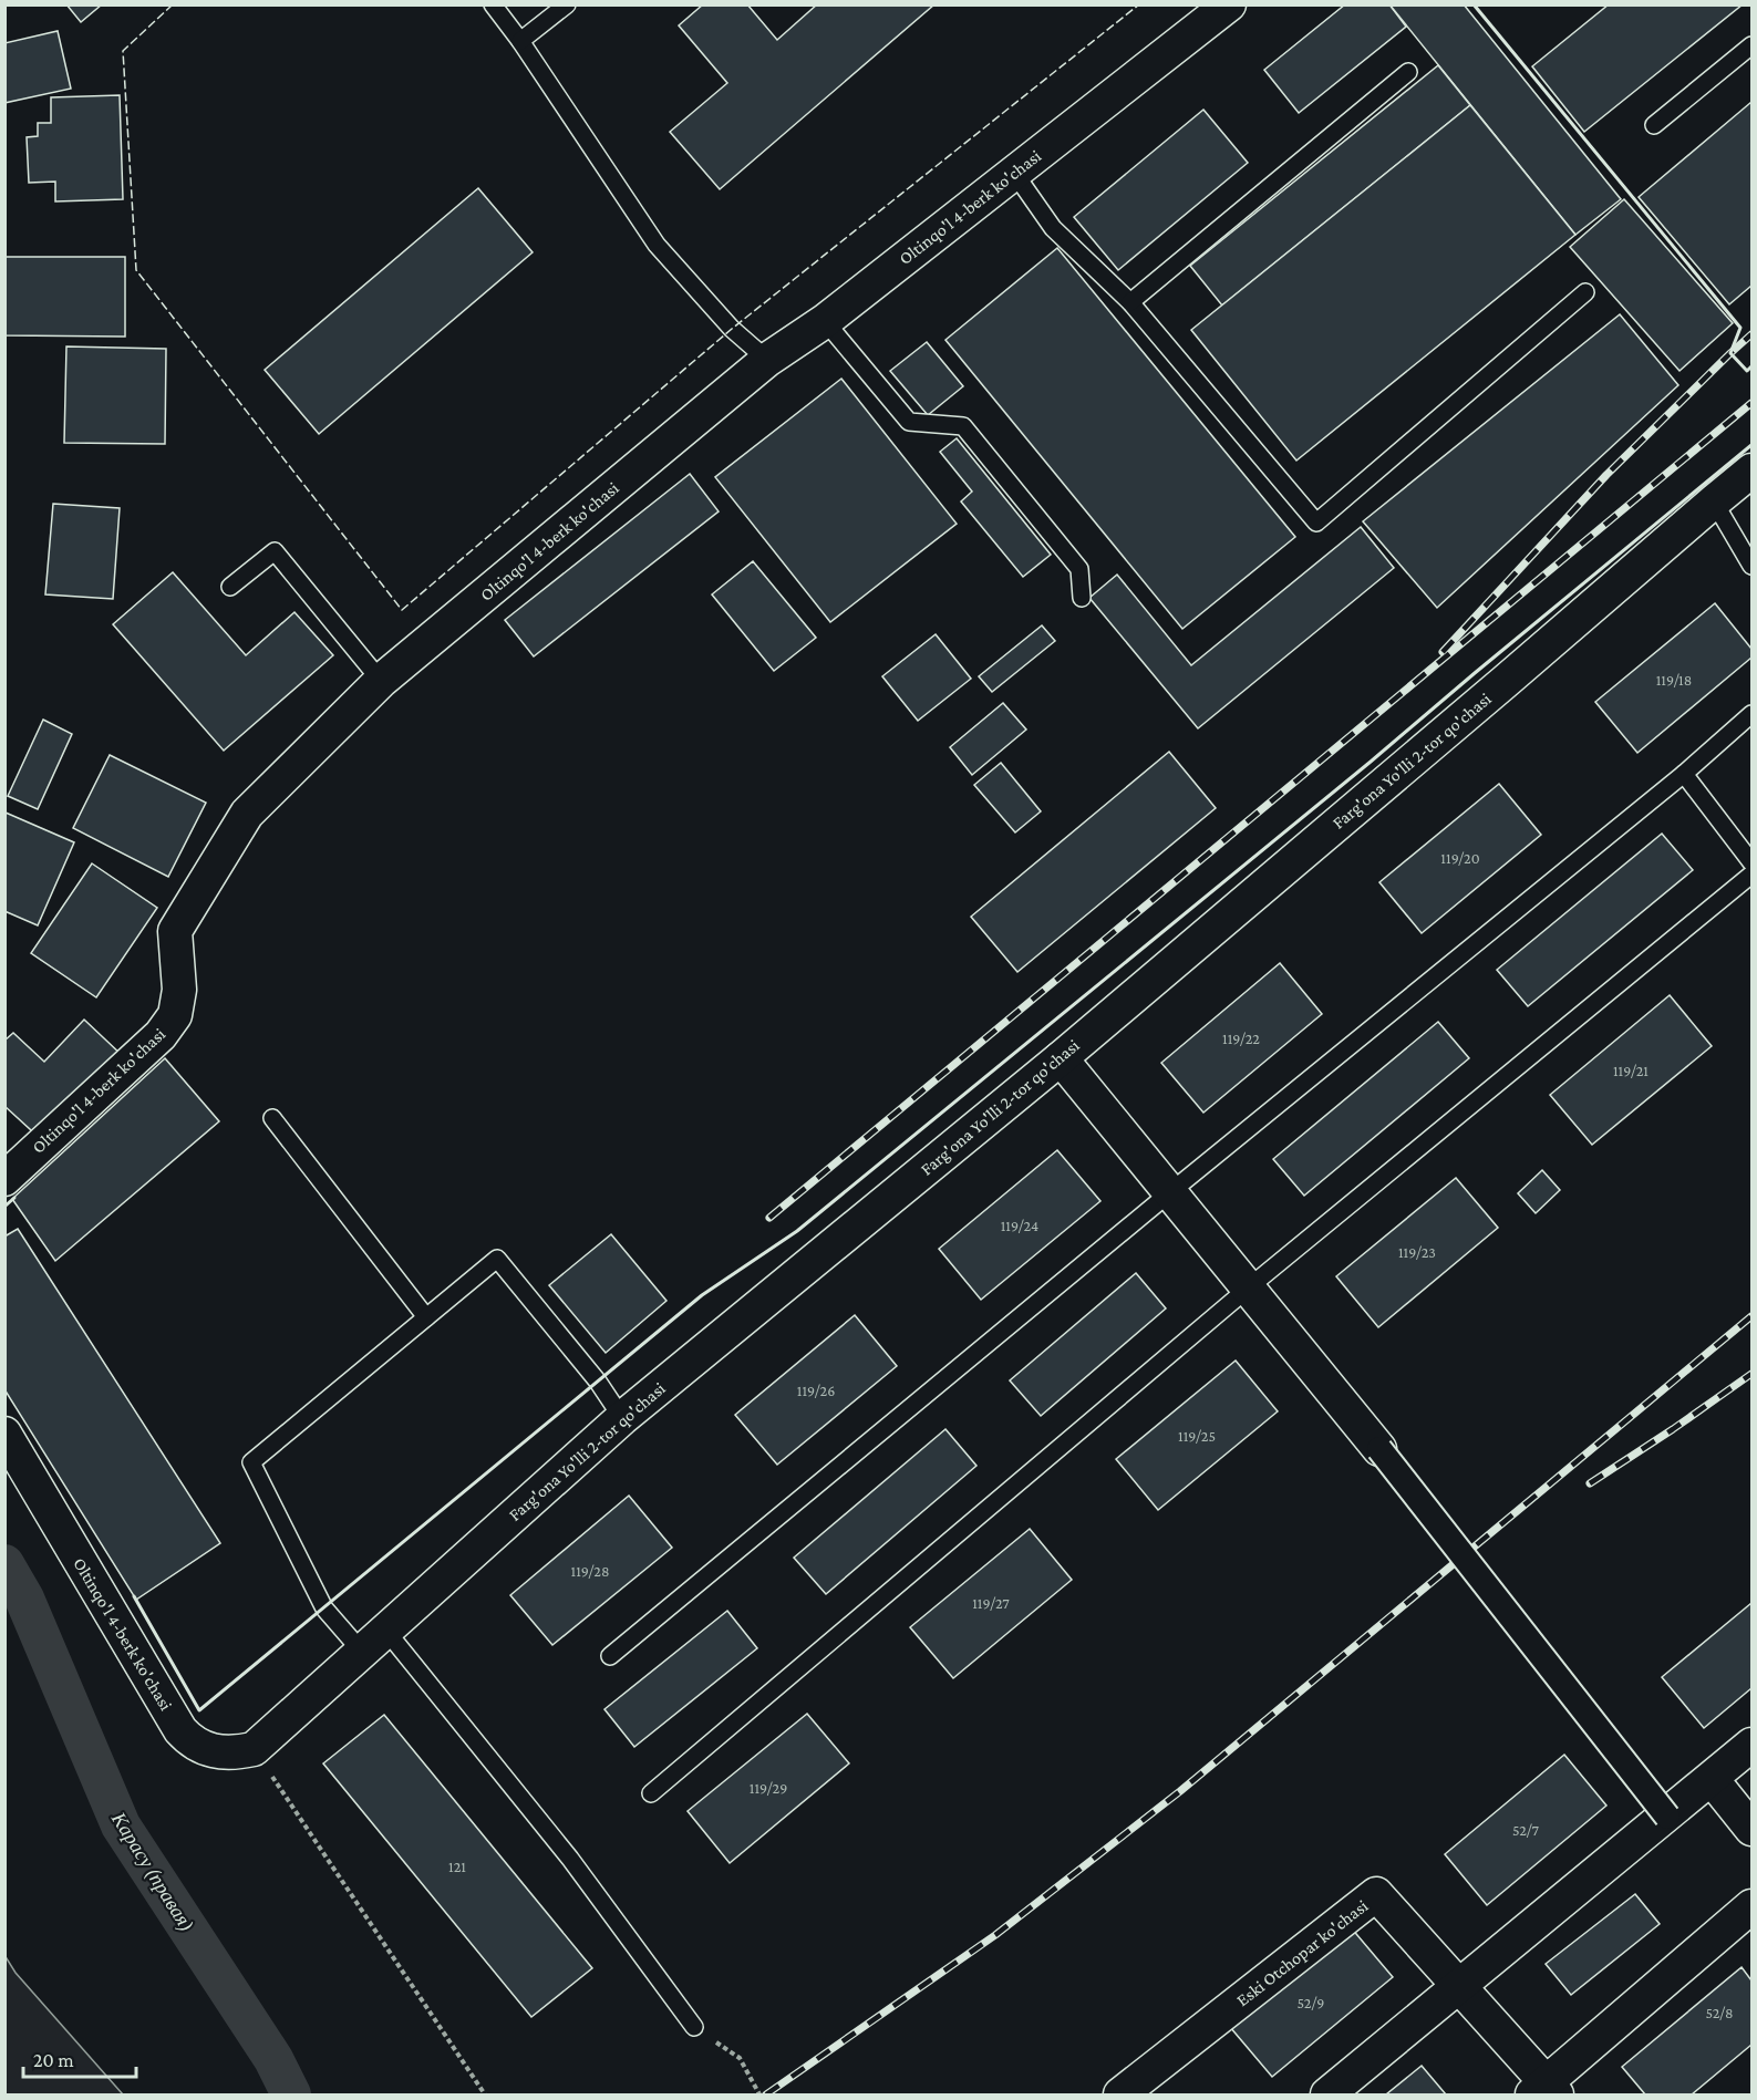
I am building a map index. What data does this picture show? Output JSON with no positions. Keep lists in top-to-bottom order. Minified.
{"streets":{"street":["Oltinqo'l 4-berk ko'chasi","Farg'ona Yo'lli 2-tor qo'chasi","Eski Otchopar ko'chasi"]},"crossings":[["Oltinqo'l 4-berk ko'chasi","Farg'ona Yo'lli 2-tor qo'chasi"]],"water":["Карасу (правая)"],"house_numbers":["119/18","119/20","119/22","119/21","119/24","119/23","119/26","119/25","119/28","119/27","119/29","52/7","121","52/9","52/8"],"scale_bar":"20 m"}
